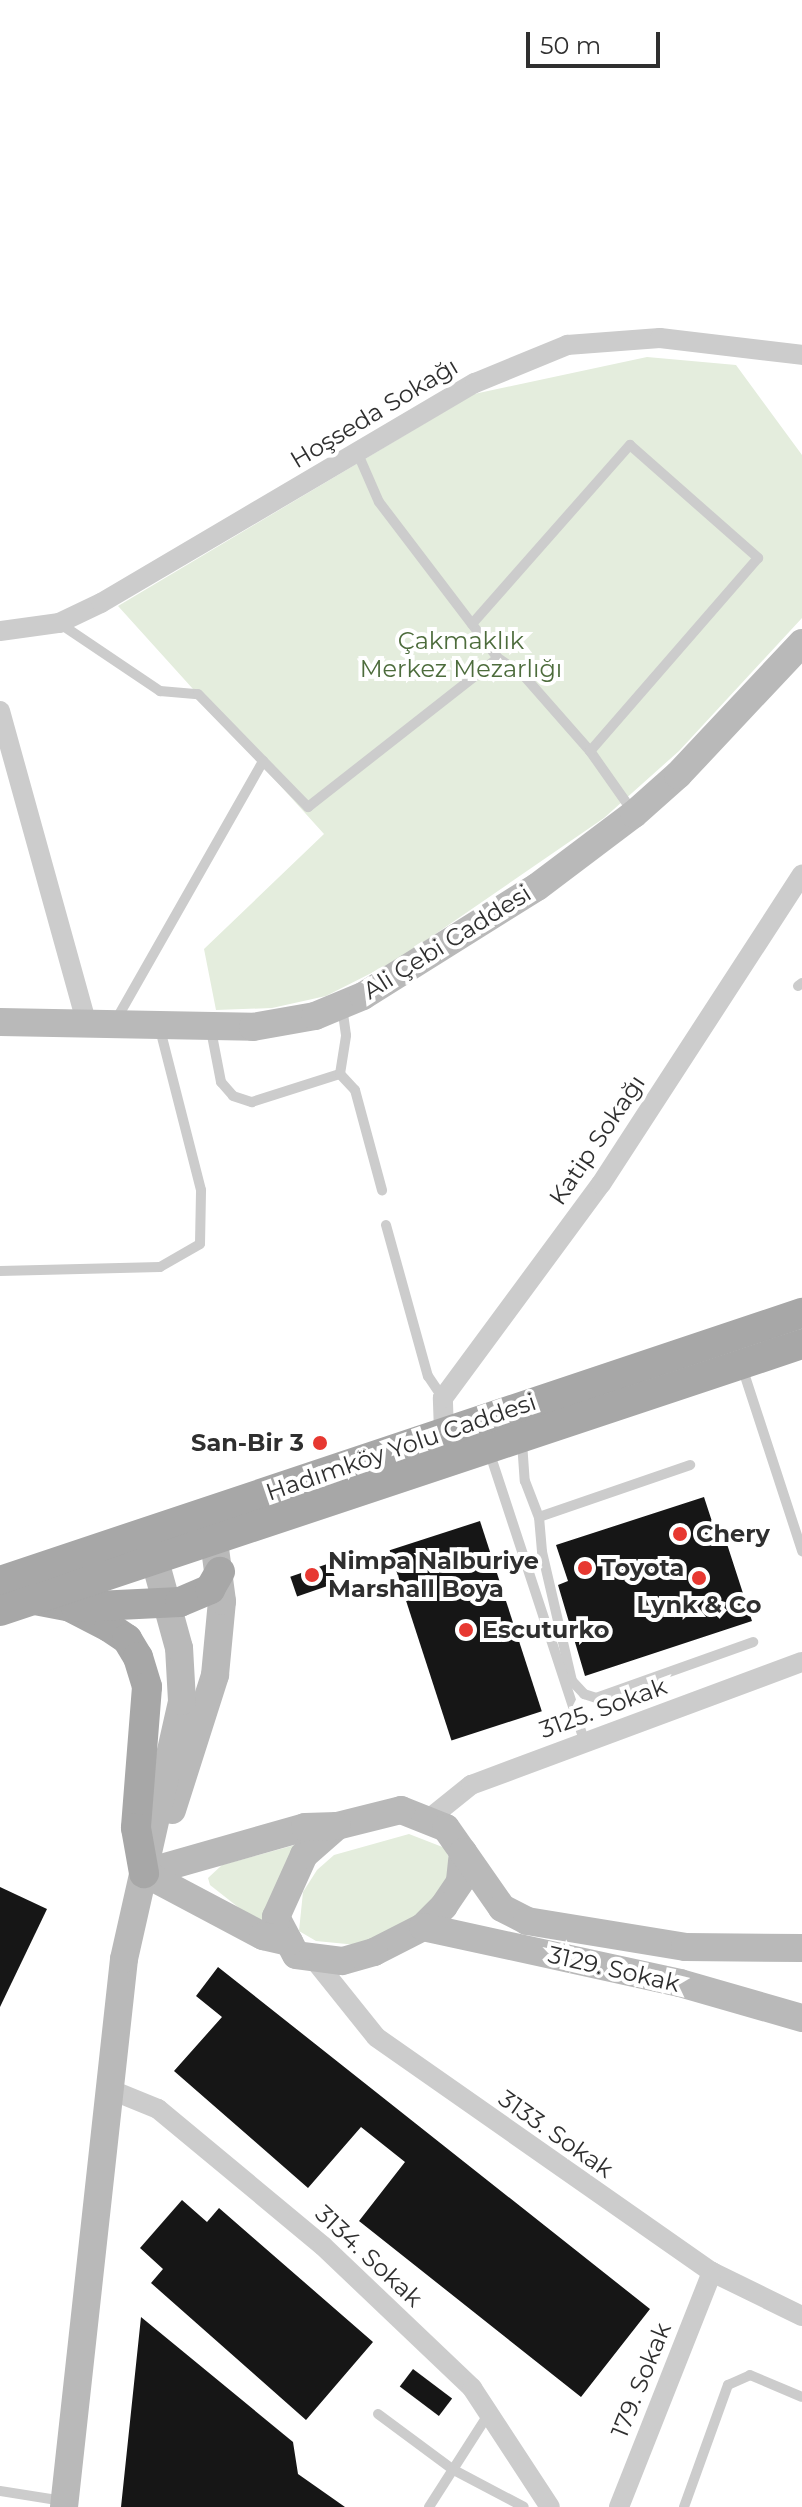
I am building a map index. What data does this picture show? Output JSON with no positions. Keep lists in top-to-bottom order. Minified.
{"streets":{"main road":["Hadımköy Yolu Caddesi"],"street":["Hoşseda Sokağı","Ali Çebi Caddesi","Katip Sokağı","3125. Sokak","3129. Sokak","3133. Sokak","3134. Sokak","179. Sokak"]},"crossings":[["3125. Sokak","3129. Sokak"],["3125. Sokak","3133. Sokak"],["3129. Sokak","3133. Sokak"],["3133. Sokak","179. Sokak"]],"parks":["Çakmaklık Merkez Mezarlığı"],"places":["San-Bir 3","Chery","Toyota","Nimpa Nalburiye Marshall Boya","Lynk & Co","Escuturko"],"scale_bar":"50 m"}
